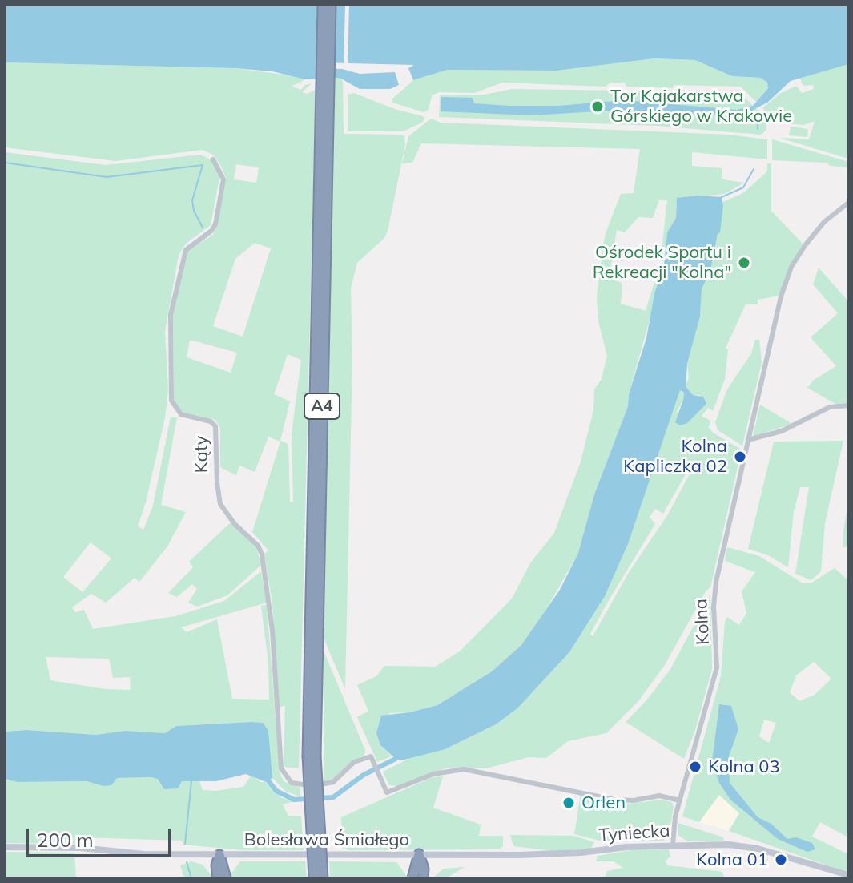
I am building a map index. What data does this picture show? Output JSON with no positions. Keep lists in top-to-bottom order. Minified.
{"streets":{"highway":["A4"],"street":["Kąty","Kolna","Tyniecka","Bolesława Śmiałego"]},"crossings":[["Kąty","Kolna"],["Kolna","Tyniecka"],["Tyniecka","Bolesława Śmiałego"]],"places":["Tor Kajakarstwa Górskiego w Krakowie","Ośrodek Sportu i Rekreacji \"Kolna\"","Kolna Kapliczka 02","Kolna 03","Orlen","Kolna 01"],"scale_bar":"200 m"}
